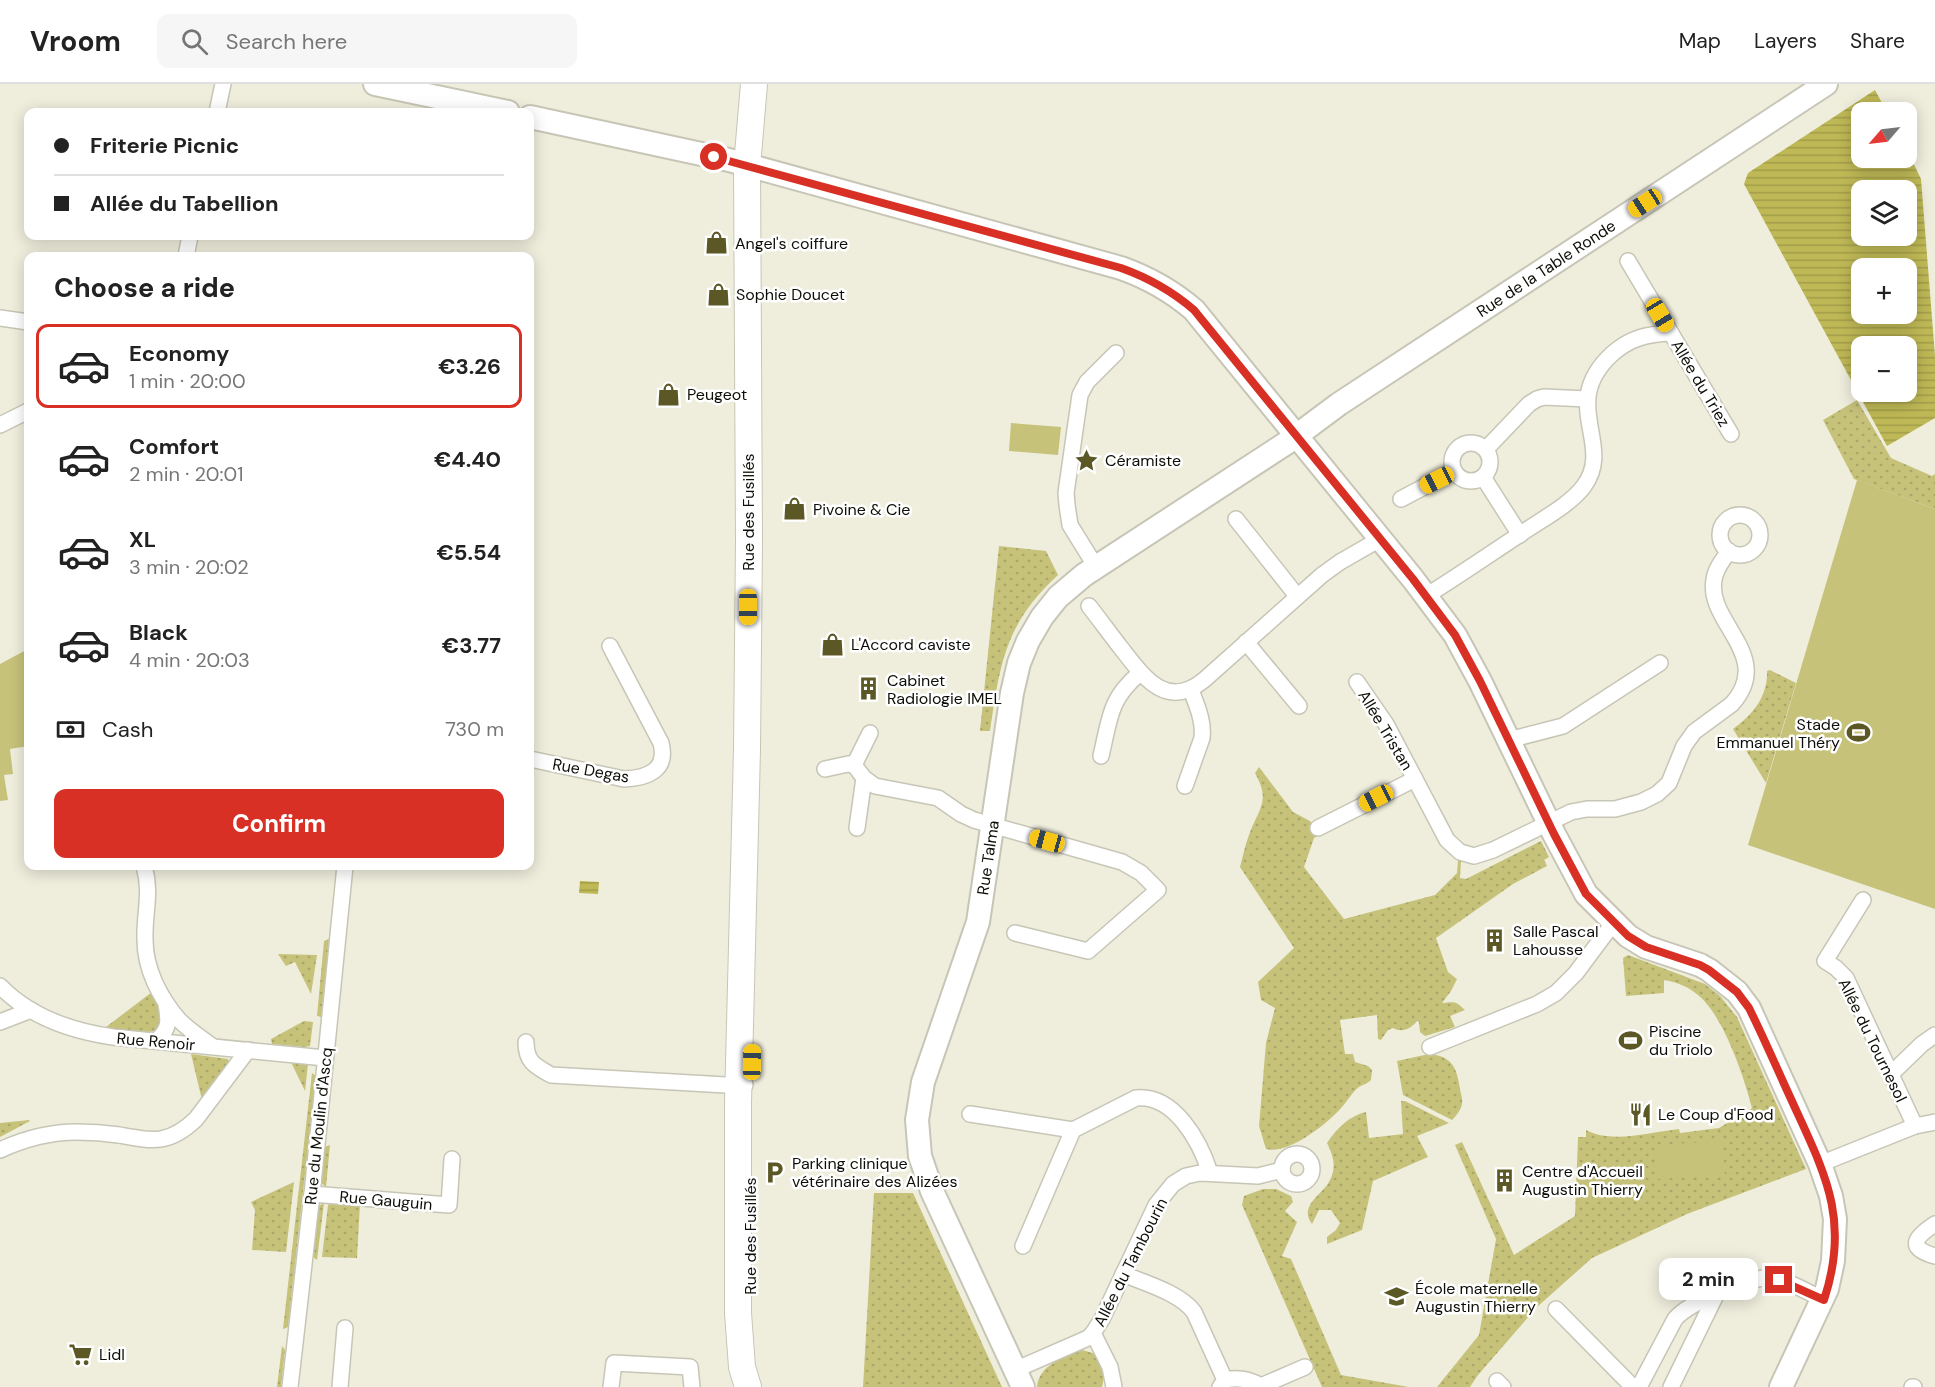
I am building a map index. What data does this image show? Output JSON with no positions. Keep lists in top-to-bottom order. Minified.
{"streets":{"main road":["Rue des Fusillés"],"street":["Rue de la Table Ronde","Allée du Triez","Allée Tristan","Rue Degas","Rue Talma","Allée du Tournesol","Rue Renoir","Rue du Moulin d'Ascq","Rue Gauguin","Allée du Tambourin"]},"crossings":[["Rue de la Table Ronde","Rue Talma"],["Rue Talma","Allée du Tambourin"],["Rue Renoir","Rue du Moulin d'Ascq"],["Rue du Moulin d'Ascq","Rue Gauguin"]],"places":{"shop":["Angel's coiffure","Sophie Doucet","Peugeot","Pivoine & Cie","L'Accord caviste"],"place":["Céramiste"],"building":["Cabinet Radiologie IMEL","Salle Pascal Lahousse","Centre d'Accueil Augustin Thierry"],"sports":["Stade Emmanuel Théry","Piscine du Triolo"],"restaurant":["Le Coup d'Food"],"parking":["Parking clinique vétérinaire des Alizées"],"school or university":["École maternelle Augustin Thierry"],"supermarket":["Lidl"]},"north":"bottom left","page":{"header":"Vroom","search":"Search here","nav":["Map","Layers","Share"],"map_buttons":["+","−"],"banner":["Friterie Picnic","Allée du Tabellion"],"heading":"Choose a ride","list":[{"name":"Economy","note":"1 min · 20:00","value":"€3.26"},{"name":"Comfort","note":"2 min · 20:01","value":"€4.40"},{"name":"XL","note":"3 min · 20:02","value":"€5.54"},{"name":"Black","note":"4 min · 20:03","value":"€3.77"}],"pay":["Cash","730 m"],"buttons":"Confirm","bubble":"2 min"}}
